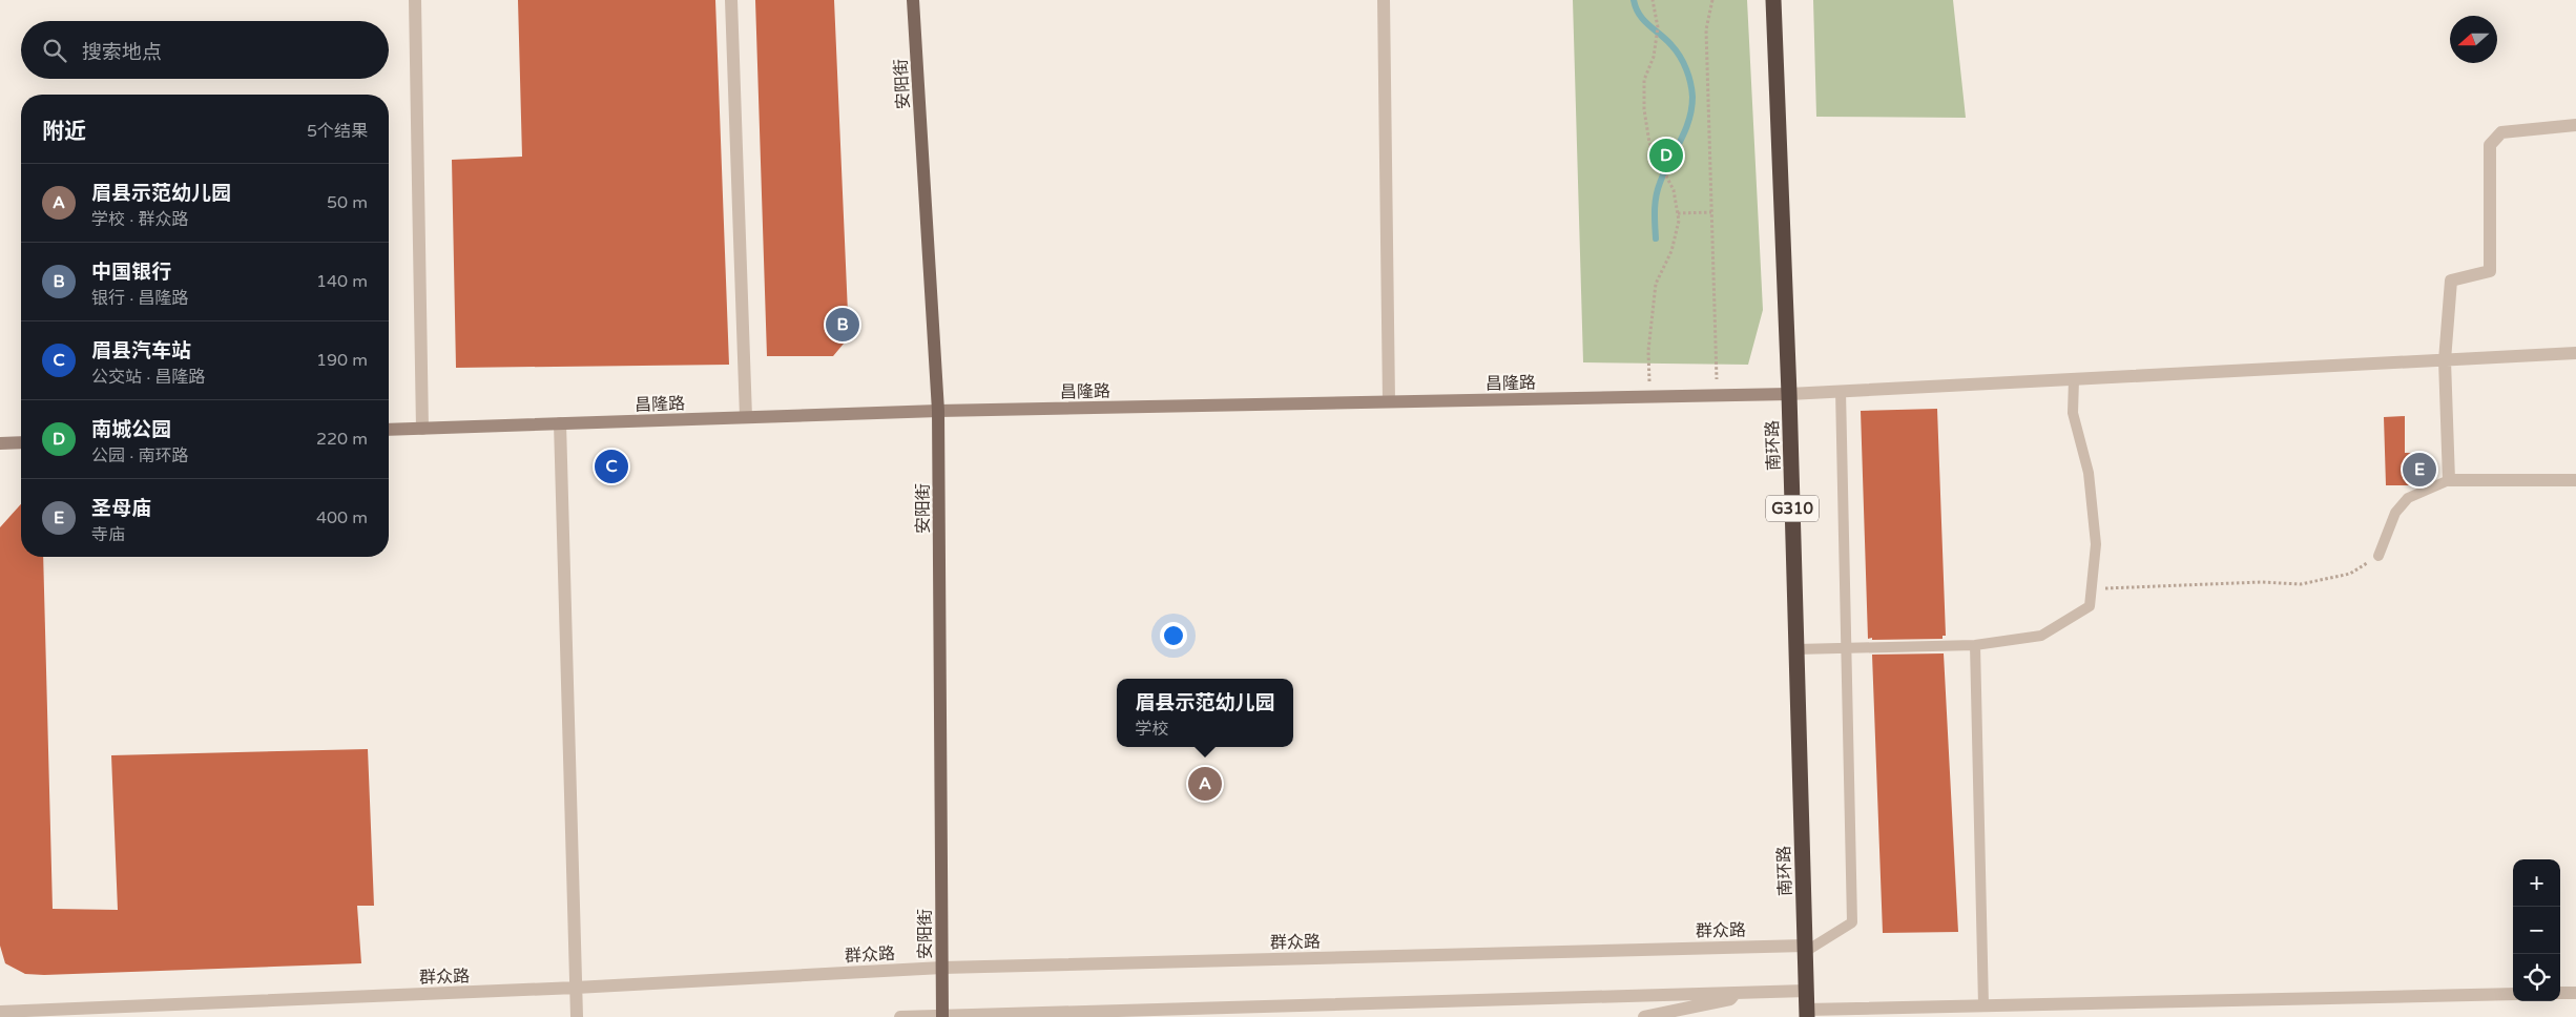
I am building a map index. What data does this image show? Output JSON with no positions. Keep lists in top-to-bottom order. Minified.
{"streets":{"highway":["南环路","G310"],"main road":["安阳街"],"street":["昌隆路","群众路"]},"crossings":[["安阳街","昌隆路"],["安阳街","群众路"],["昌隆路","南环路"],["南环路","群众路"]],"north":"left","page":{"search":"搜索地点","heading":["附近","5个结果"],"pins":["D","B","C","E","A"],"list":[{"mark":"A","name":"眉县示范幼儿园","note":"学校 · 群众路","value":"50 m"},{"mark":"B","name":"中国银行","note":"银行 · 昌隆路","value":"140 m"},{"mark":"C","name":"眉县汽车站","note":"公交站 · 昌隆路","value":"190 m"},{"mark":"D","name":"南城公园","note":"公园 · 南环路","value":"220 m"},{"mark":"E","name":"圣母庙","note":"寺庙","value":"400 m"}],"popup":["眉县示范幼儿园","学校"],"map_buttons":["+","−"]}}
